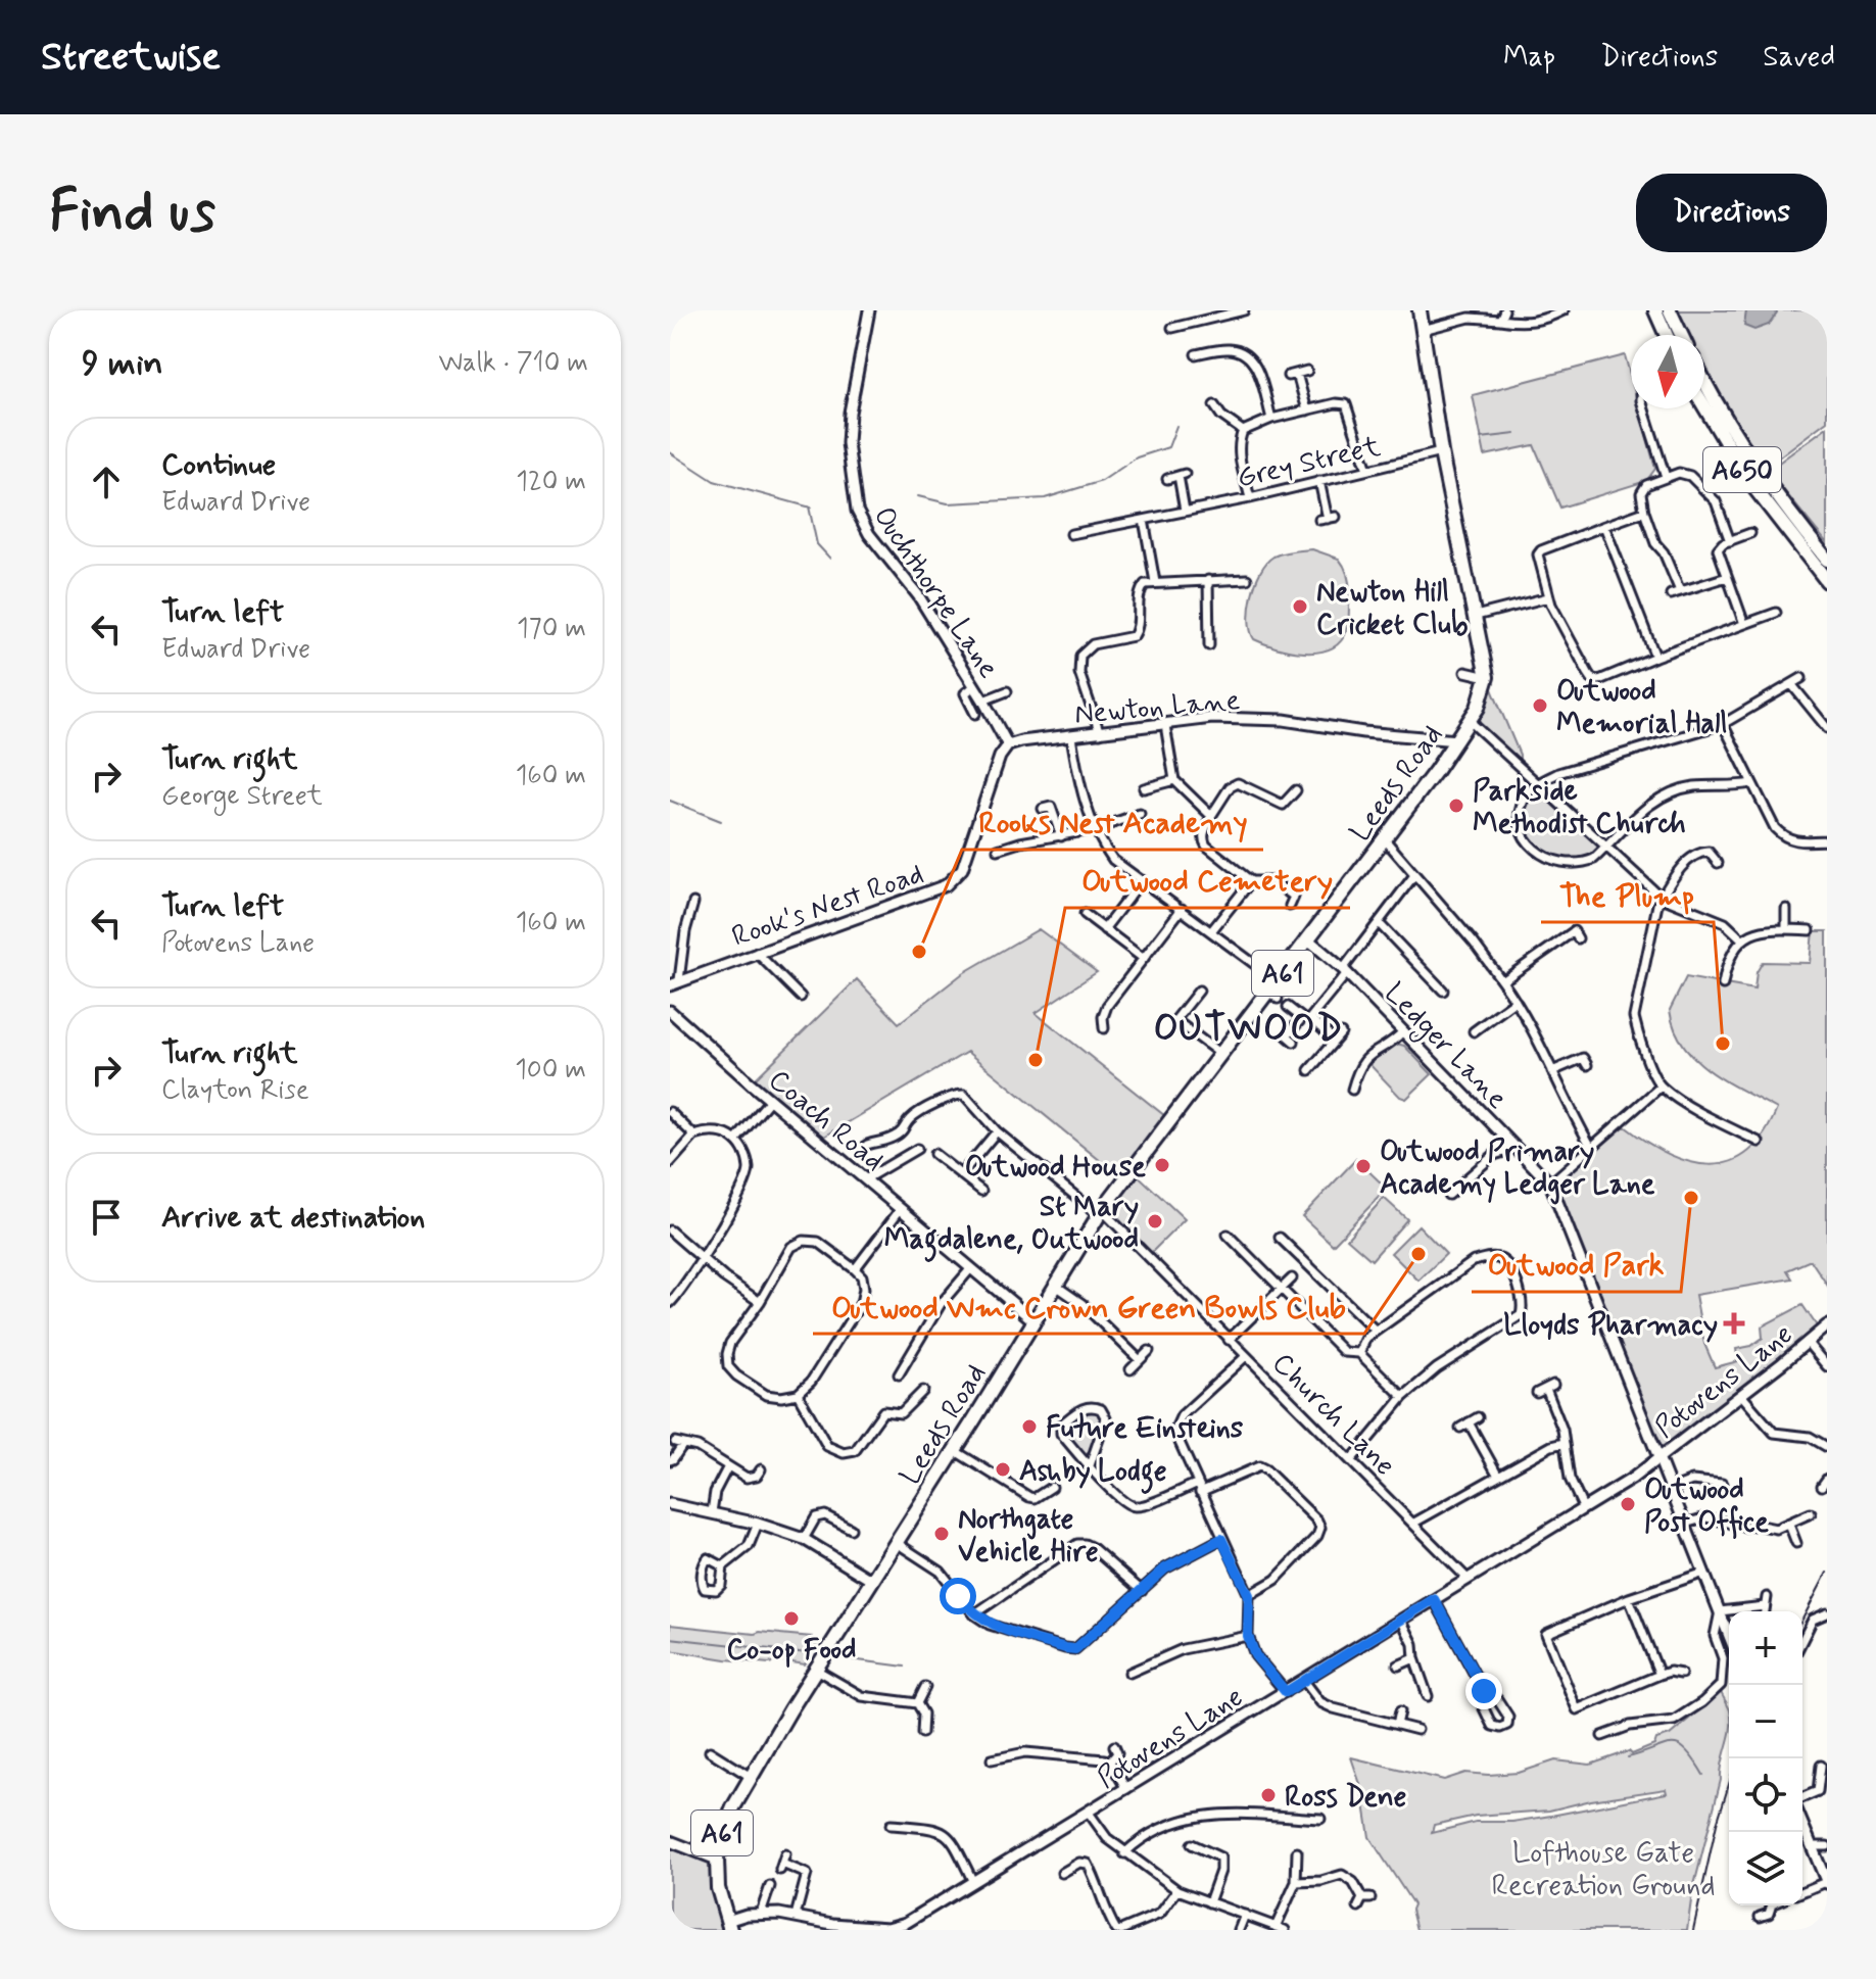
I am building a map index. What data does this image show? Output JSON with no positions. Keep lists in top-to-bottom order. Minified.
{"streets":{"main road":["A650","Leeds Road","A61"],"street":["Grey Street","Ouchthorpe Lane","Newton Lane","Rook's Nest Road","Ledger Lane","Coach Road","Potovens Lane","Church Lane"]},"crossings":[["Ouchthorpe Lane","Newton Lane"],["Ouchthorpe Lane","Rook's Nest Road"],["Newton Lane","Leeds Road"],["Newton Lane","Rook's Nest Road"],["Leeds Road","Ledger Lane"],["Leeds Road","Coach Road"],["Leeds Road","Potovens Lane"],["Leeds Road","Church Lane"],["Ledger Lane","Potovens Lane"],["Potovens Lane","Church Lane"]],"districts":["OUTWOOD"],"parks":["Lofthouse Gate Recreation Ground"],"places":{"other":["Newton Hill Cricket Club","Outwood Memorial Hall","Parkside Methodist Church","Rooks Nest Academy","The Plump","Outwood Cemetery","Outwood House","Outwood Primary Academy Ledger Lane","Outwood Park","St Mary Magdalene, Outwood","Outwood Wmc Crown Green Bowls Club","Future Einsteins","Ashby Lodge","Outwood Post Office","Northgate Vehicle Hire","Co-op Food","Ross Dene"],"health":["Lloyds Pharmacy"]},"north":"bottom","page":{"header":"Streetwise","nav":["Map","Directions","Saved"],"buttons":"Directions","title":"Find us","heading":["9 min","Walk · 710 m"],"list":[["Continue","Edward Drive","120 m"],["Turn left","Edward Drive","170 m"],["Turn right","George Street","160 m"],["Turn left","Potovens Lane","160 m"],["Turn right","Clayton Rise","100 m"],"Arrive at destination"],"map_buttons":["+","−"]}}
